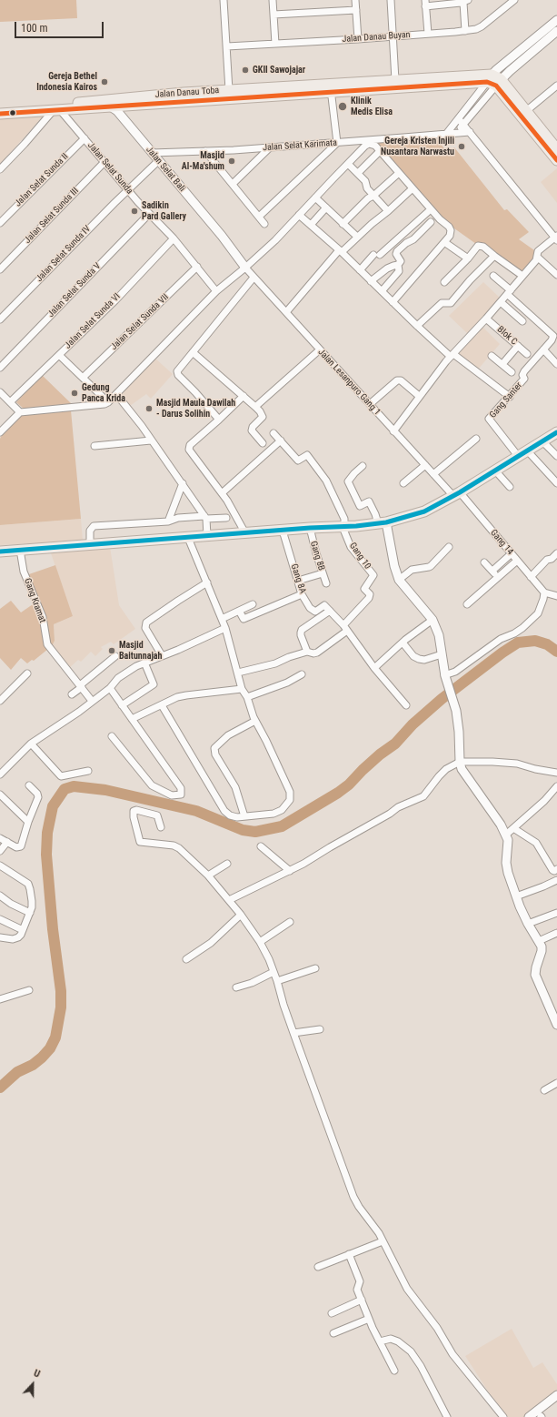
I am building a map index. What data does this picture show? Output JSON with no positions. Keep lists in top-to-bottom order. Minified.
{"streets":{"main road":["Jalan Danau Toba"],"street":["Jalan Danau Buyan","Jalan Selat Karimata","Jalan Selat Sunda","Jalan Selat Bali","Jalan Selat Sunda II","Jalan Selat Sunda III","Jalan Selat Sunda IV","Jalan Selat Sunda V","Jalan Selat Sunda VI","Jalan Selat Sunda VII","Blok C","Jalan Lesanpuro Gang 1","Gang Santer","Gang 14","Gang 8B","Gang 10","Gang 8A","Gang Kramat"]},"crossings":[["Jalan Danau Toba","Jalan Selat Sunda"],["Jalan Danau Toba","Jalan Selat Bali"],["Jalan Selat Karimata","Jalan Selat Bali"],["Jalan Selat Sunda","Jalan Selat Sunda II"],["Jalan Selat Sunda","Jalan Selat Sunda III"],["Jalan Selat Sunda","Jalan Selat Sunda IV"],["Jalan Selat Sunda","Jalan Selat Sunda V"],["Jalan Selat Sunda","Jalan Selat Sunda VI"],["Jalan Selat Sunda","Jalan Selat Sunda VII"],["Jalan Selat Bali","Jalan Selat Sunda IV"],["Jalan Selat Bali","Jalan Lesanpuro Gang 1"],["Jalan Lesanpuro Gang 1","Gang 14"]],"places":["GKII Sawojajar","Gereja Bethel Indonesia Kairos","Klinik Medis Elisa","Gereja Kristen Injili Nusantara Narwastu","Masjid Al-Ma'shum","Sadikin Pard Gallery","Gedung Panca Krida","Masjid Maula Dawilah - Darus Solihin","Masjid Baitunnajah"],"scale_bar":"100 m","north":"top"}
